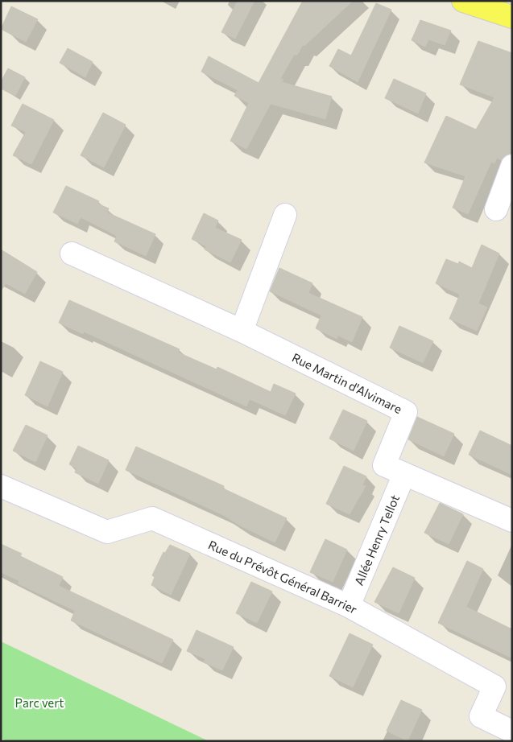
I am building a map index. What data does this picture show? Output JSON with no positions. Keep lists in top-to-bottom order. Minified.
{"streets":{"street":["Rue Martin d'Alvimare","Allée Henry Tellot","Rue du Prévôt Général Barrier"]},"crossings":[["Rue Martin d'Alvimare","Allée Henry Tellot"],["Allée Henry Tellot","Rue du Prévôt Général Barrier"]],"parks":["Parc vert"]}
